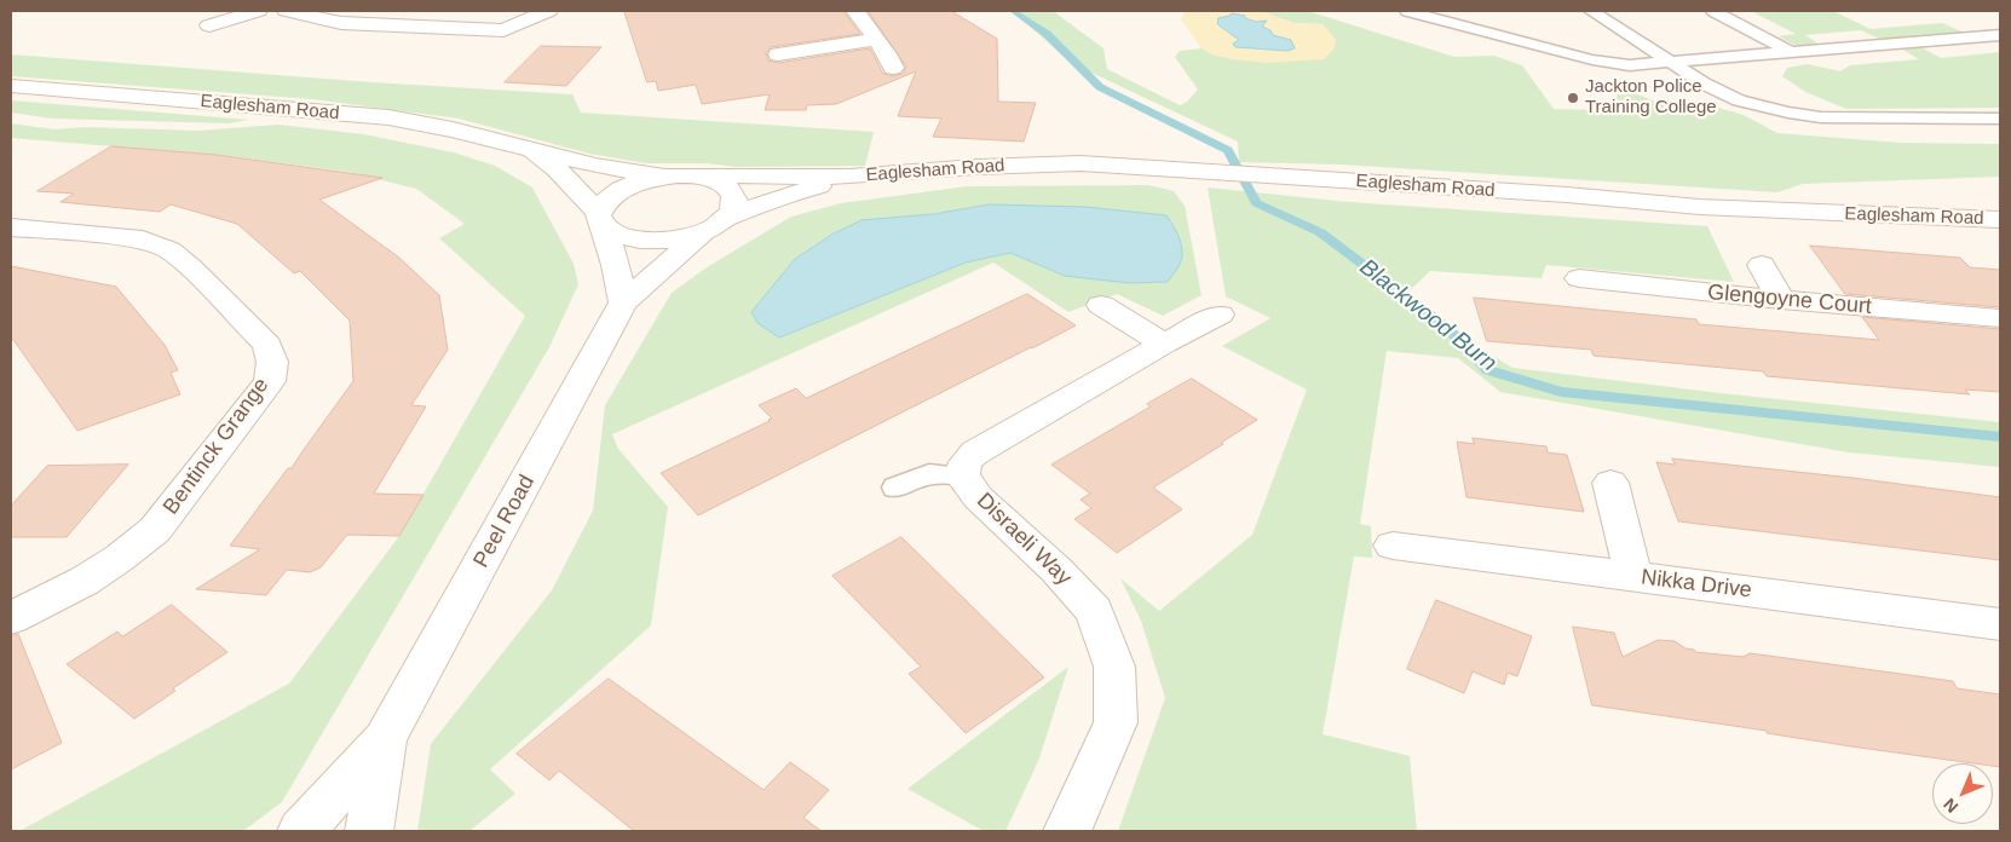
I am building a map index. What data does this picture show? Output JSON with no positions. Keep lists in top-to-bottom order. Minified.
{"streets":{"street":["Eaglesham Road","Glengoyne Court","Bentinck Grange","Peel Road","Disraeli Way","Nikka Drive"]},"water":["Blackwood Burn"],"places":["Jackton Police Training College"],"north":"bottom left"}
